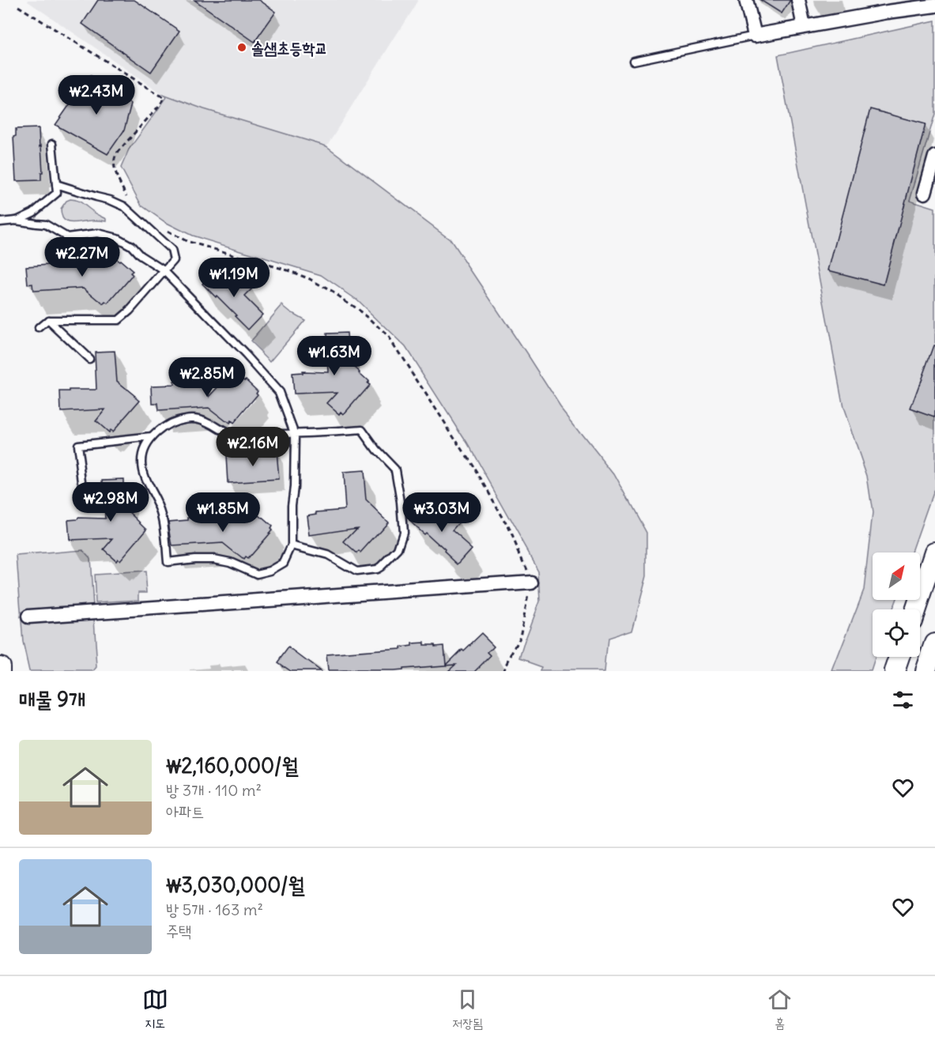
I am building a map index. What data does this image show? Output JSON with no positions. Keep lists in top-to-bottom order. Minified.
{"places":["솔샘초등학교"],"north":"top right","page":{"price":["₩2.43M","₩2.27M","₩1.19M","₩1.63M","₩2.85M","₩2.16M","₩2.98M","₩1.85M","₩3.03M"],"heading":"매물 9개","list":[{"name":"₩2,160,000/월","note":"방 3개 · 110 m² · 아파트"},{"name":"₩3,030,000/월","note":"방 5개 · 163 m² · 주택"}],"tabs":["지도","저장됨","홈"]}}
